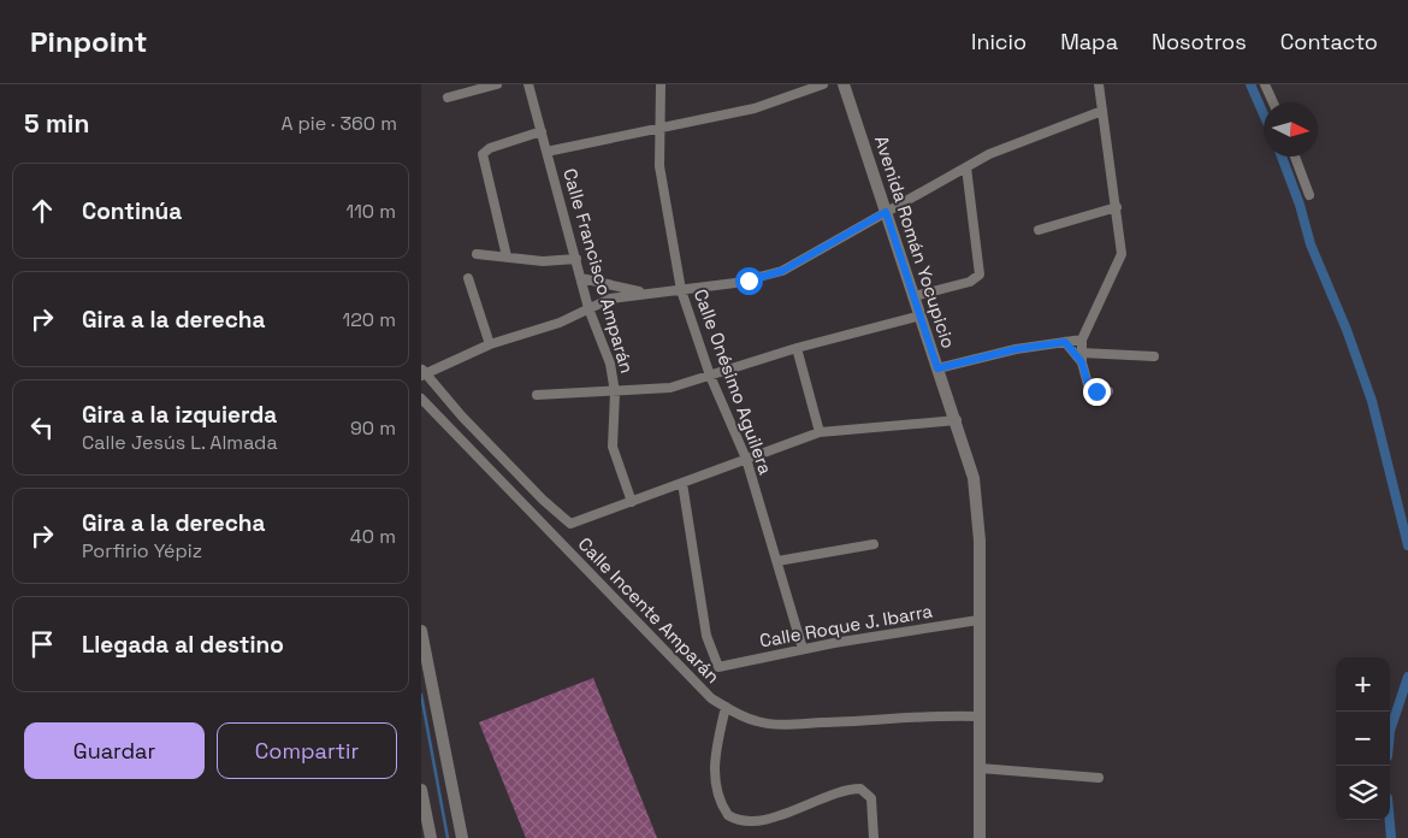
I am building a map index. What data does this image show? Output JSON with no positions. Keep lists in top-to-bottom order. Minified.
{"streets":{"street":["Avenida Román Yocupicio","Calle Francisco Amparán","Calle Onésimo Aguilera","Calle Incente Amparán","Calle Roque J. Ibarra"]},"crossings":[["Avenida Román Yocupicio","Calle Incente Amparán"],["Avenida Román Yocupicio","Calle Roque J. Ibarra"],["Calle Onésimo Aguilera","Calle Roque J. Ibarra"]],"north":"right","page":{"header":"Pinpoint","nav":["Inicio","Mapa","Nosotros","Contacto"],"heading":["5 min","A pie · 360 m"],"list":[["Continúa","110 m"],["Gira a la derecha","120 m"],["Gira a la izquierda","Calle Jesús L. Almada","90 m"],["Gira a la derecha","Porfirio Yépiz","40 m"],"Llegada al destino"],"map_buttons":["+","−"],"buttons":["Guardar","Compartir"]}}
